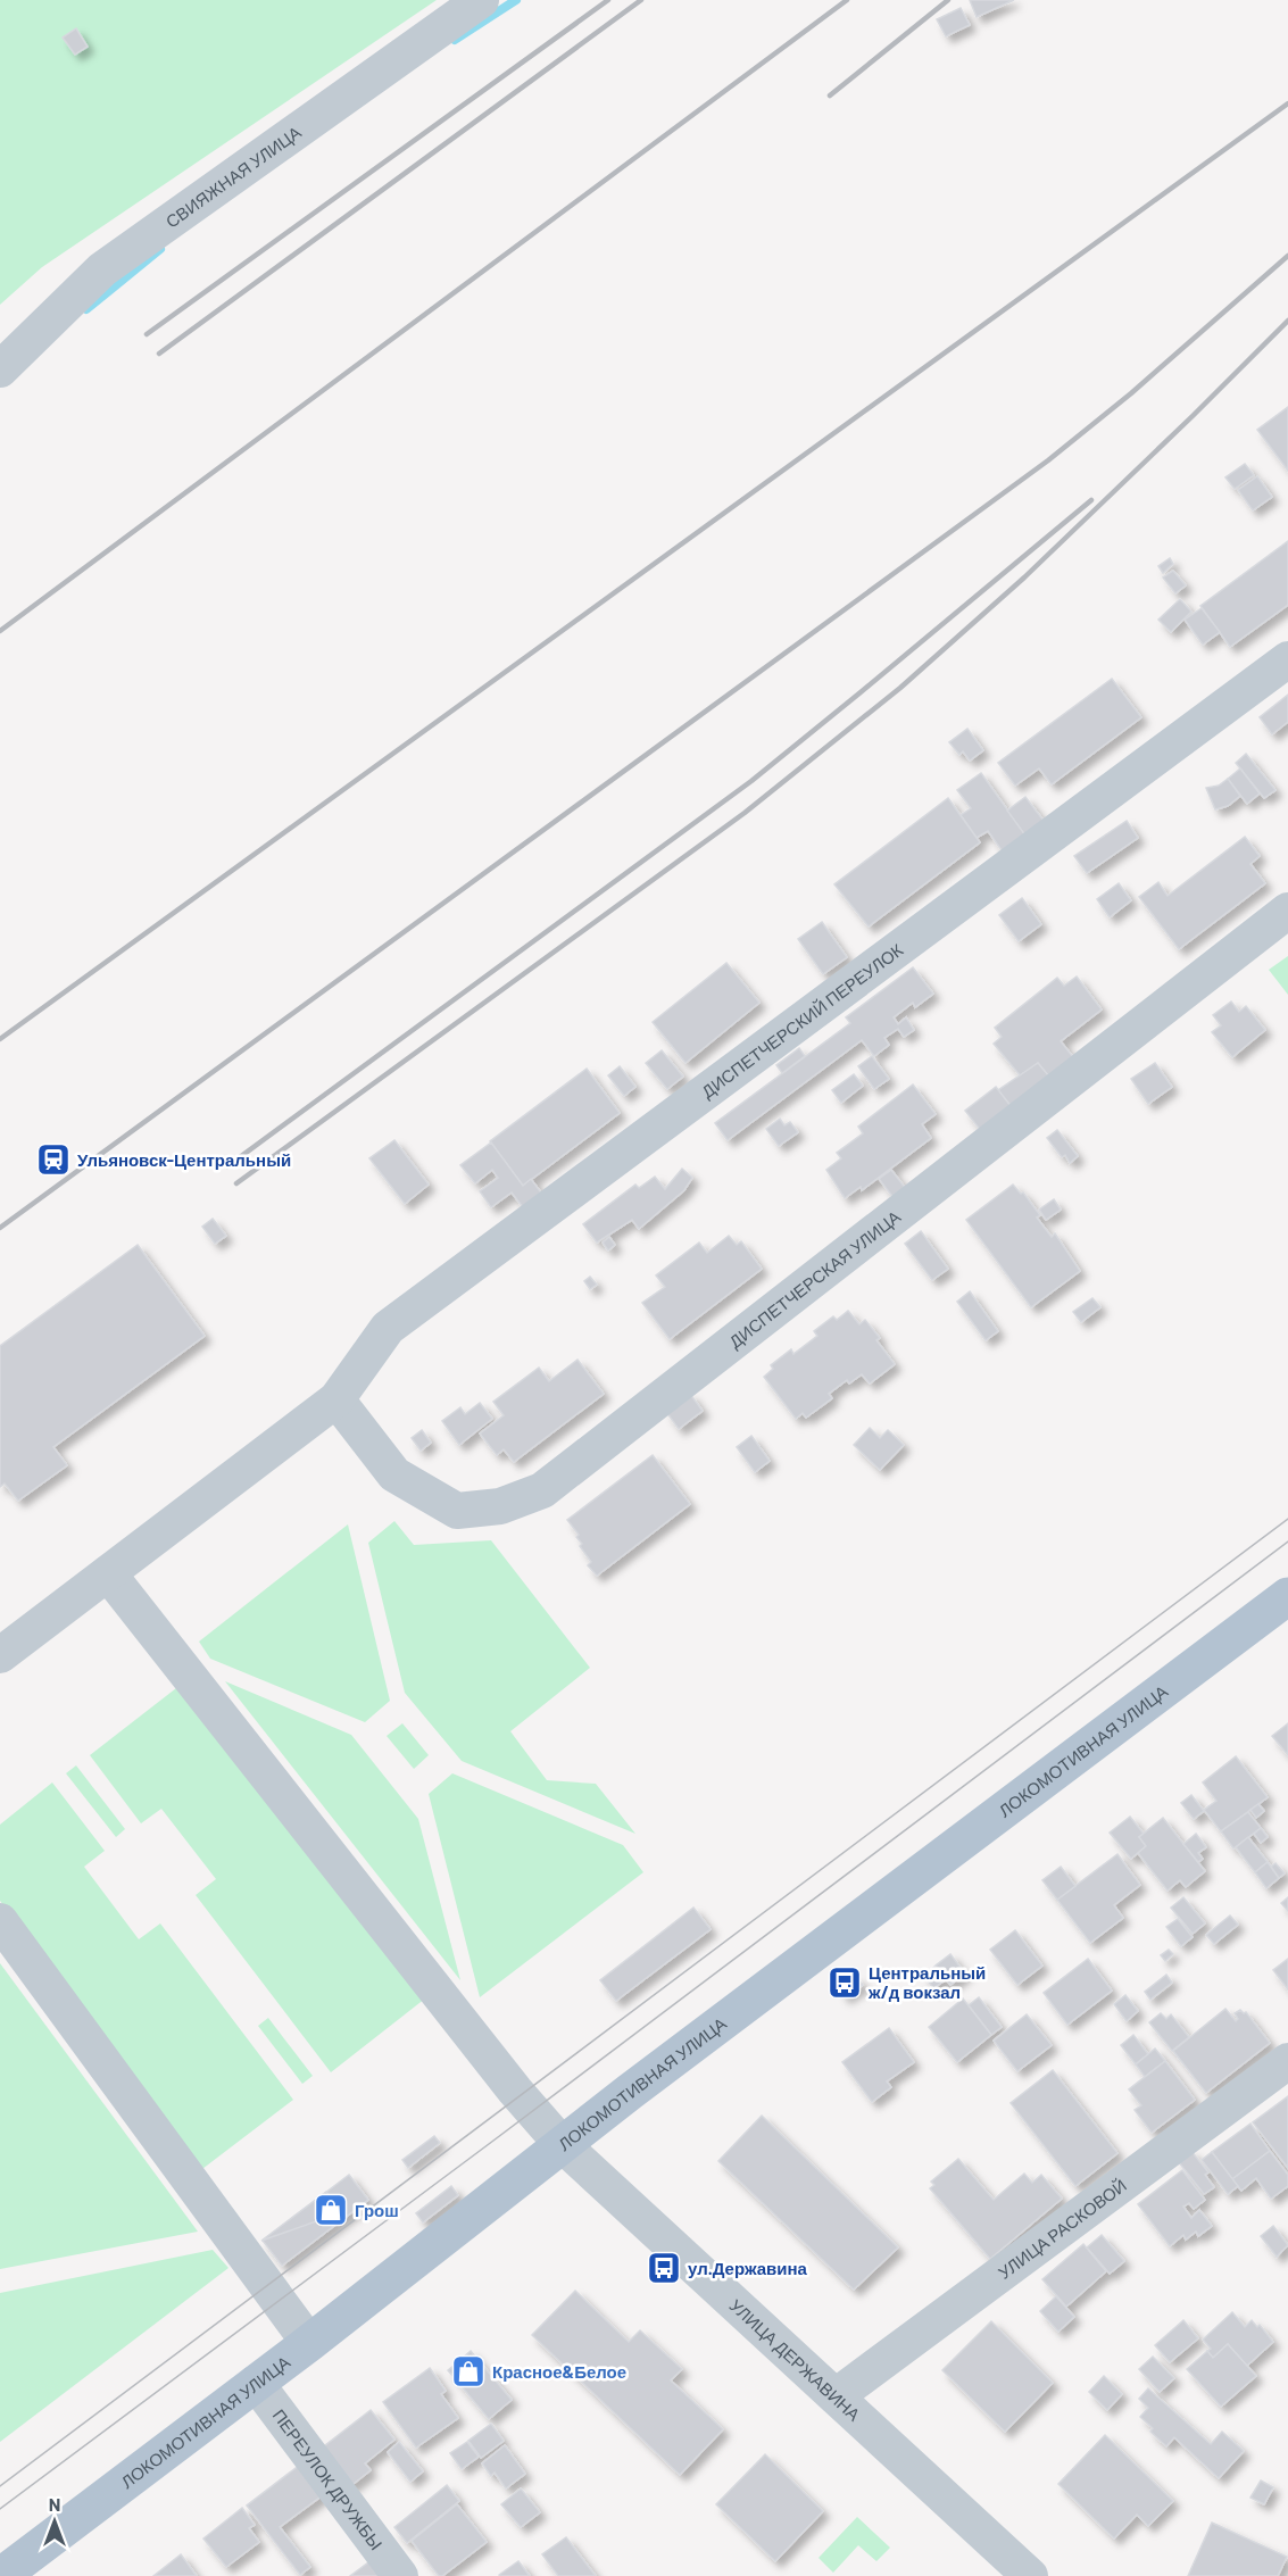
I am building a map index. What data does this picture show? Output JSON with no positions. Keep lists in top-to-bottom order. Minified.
{"streets":{"main road":["ЛОКОМОТИВНАЯ УЛИЦА"],"street":["СВИЯЖНАЯ УЛИЦА","ДИСПЕТЧЕРСКИЙ ПЕРЕУЛОК","ДИСПЕТЧЕРСКАЯ УЛИЦА","УЛИЦА РАСКОВОЙ","УЛИЦА ДЕРЖАВИНА","ПЕРЕУЛОК ДРУЖБЫ"]},"crossings":[["ДИСПЕТЧЕРСКИЙ ПЕРЕУЛОК","ДИСПЕТЧЕРСКАЯ УЛИЦА"],["ДИСПЕТЧЕРСКИЙ ПЕРЕУЛОК","УЛИЦА ДЕРЖАВИНА"],["ЛОКОМОТИВНАЯ УЛИЦА","УЛИЦА ДЕРЖАВИНА"],["ЛОКОМОТИВНАЯ УЛИЦА","ПЕРЕУЛОК ДРУЖБЫ"],["УЛИЦА РАСКОВОЙ","УЛИЦА ДЕРЖАВИНА"]],"places":{"station":["Ульяновск-Центральный"],"bus stop":["Центральный ж/д вокзал","ул.Державина"],"shop":["Грош","Красное&Белое"]},"north":"top"}
